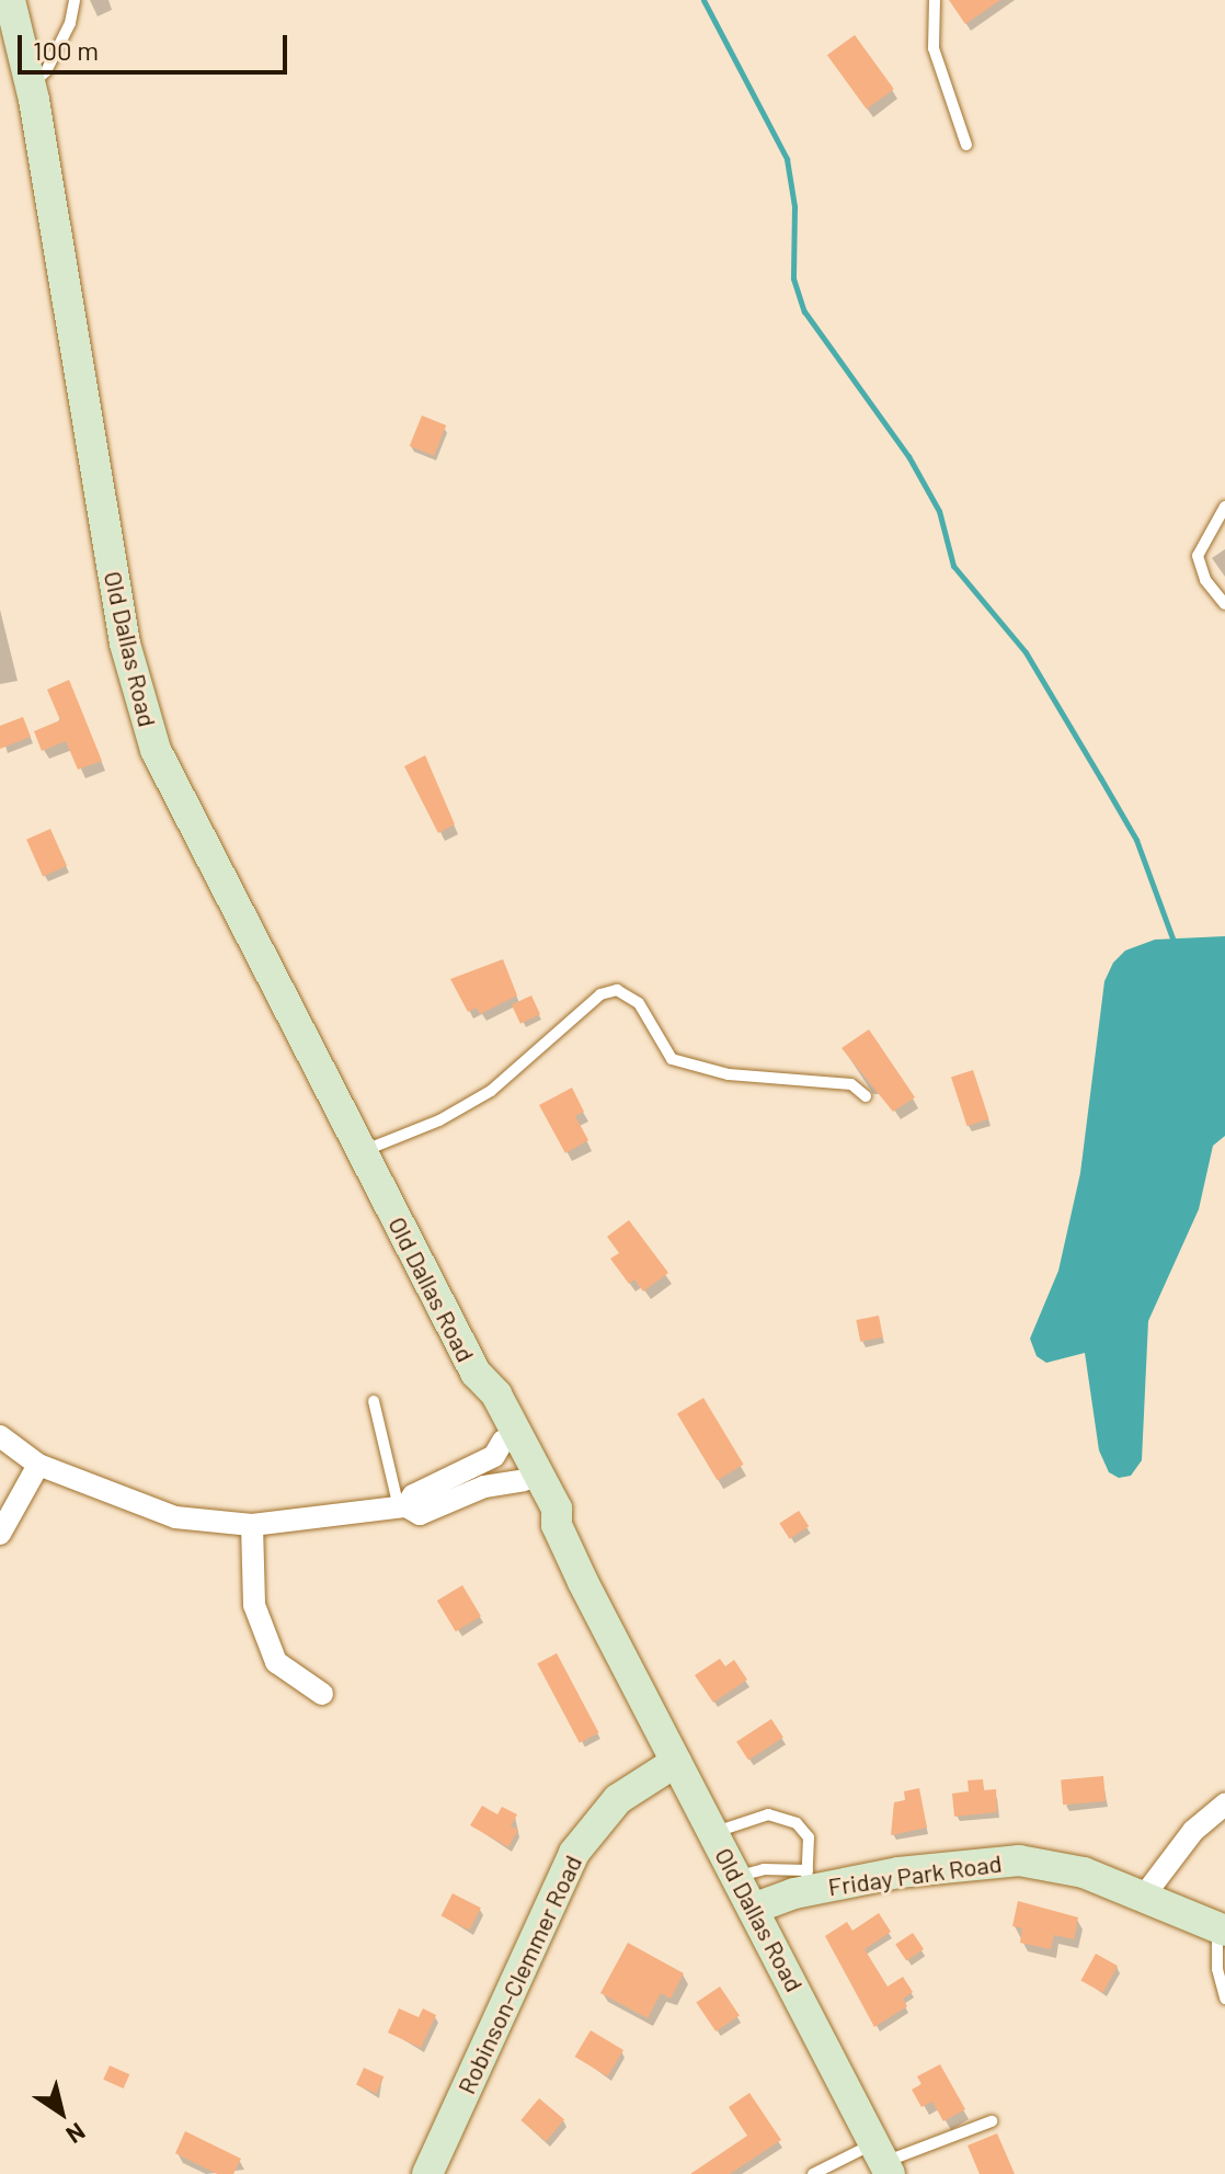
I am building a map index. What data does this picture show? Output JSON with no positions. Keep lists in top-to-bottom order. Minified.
{"streets":{"main road":["Old Dallas Road","Friday Park Road","Robinson-Clemmer Road"]},"crossings":[["Old Dallas Road","Friday Park Road"],["Old Dallas Road","Robinson-Clemmer Road"]],"scale_bar":"100 m","north":"bottom right"}
